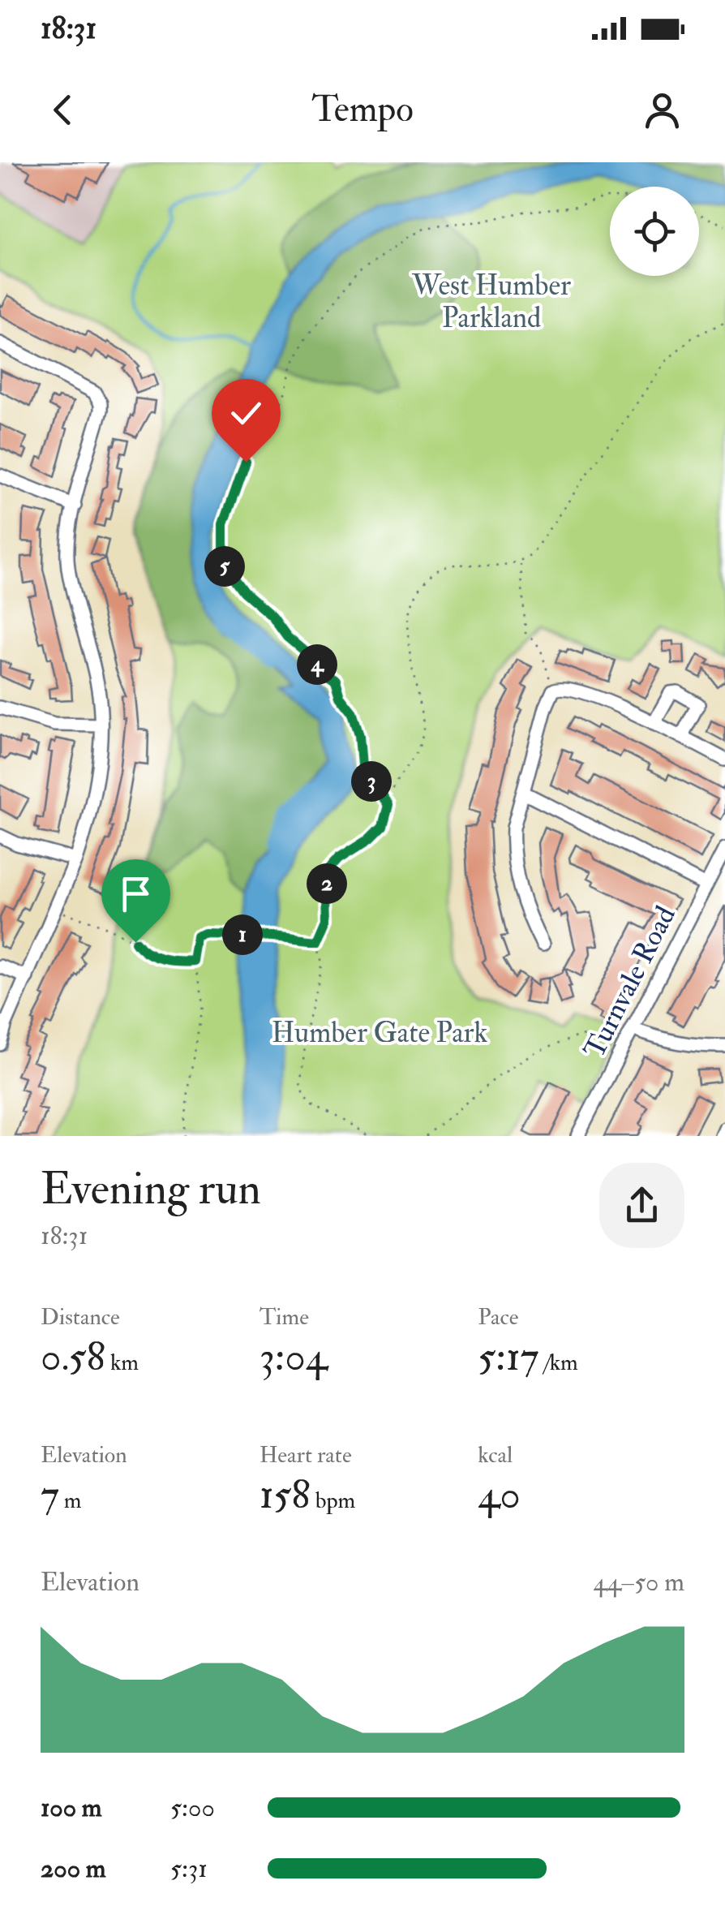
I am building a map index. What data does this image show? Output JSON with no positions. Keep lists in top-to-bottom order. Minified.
{"streets":{"street":["Turnvale Road"]},"parks":["West Humber Parkland","Humber Gate Park"],"page":{"status":"18:31","header":"Tempo","pins":["5","4","3","2","1"],"heading":["Evening run","18:31"],"stats":[["Distance","0.58 km"],["Time","3:04"],["Pace","5:17 /km"],["Elevation","7 m"],["Heart rate","158 bpm"],["kcal","40"]],"chart":["Elevation","44–50 m"],"list":[{"name":"100 m","note":"5:00"},{"name":"200 m","note":"5:31"}]}}
